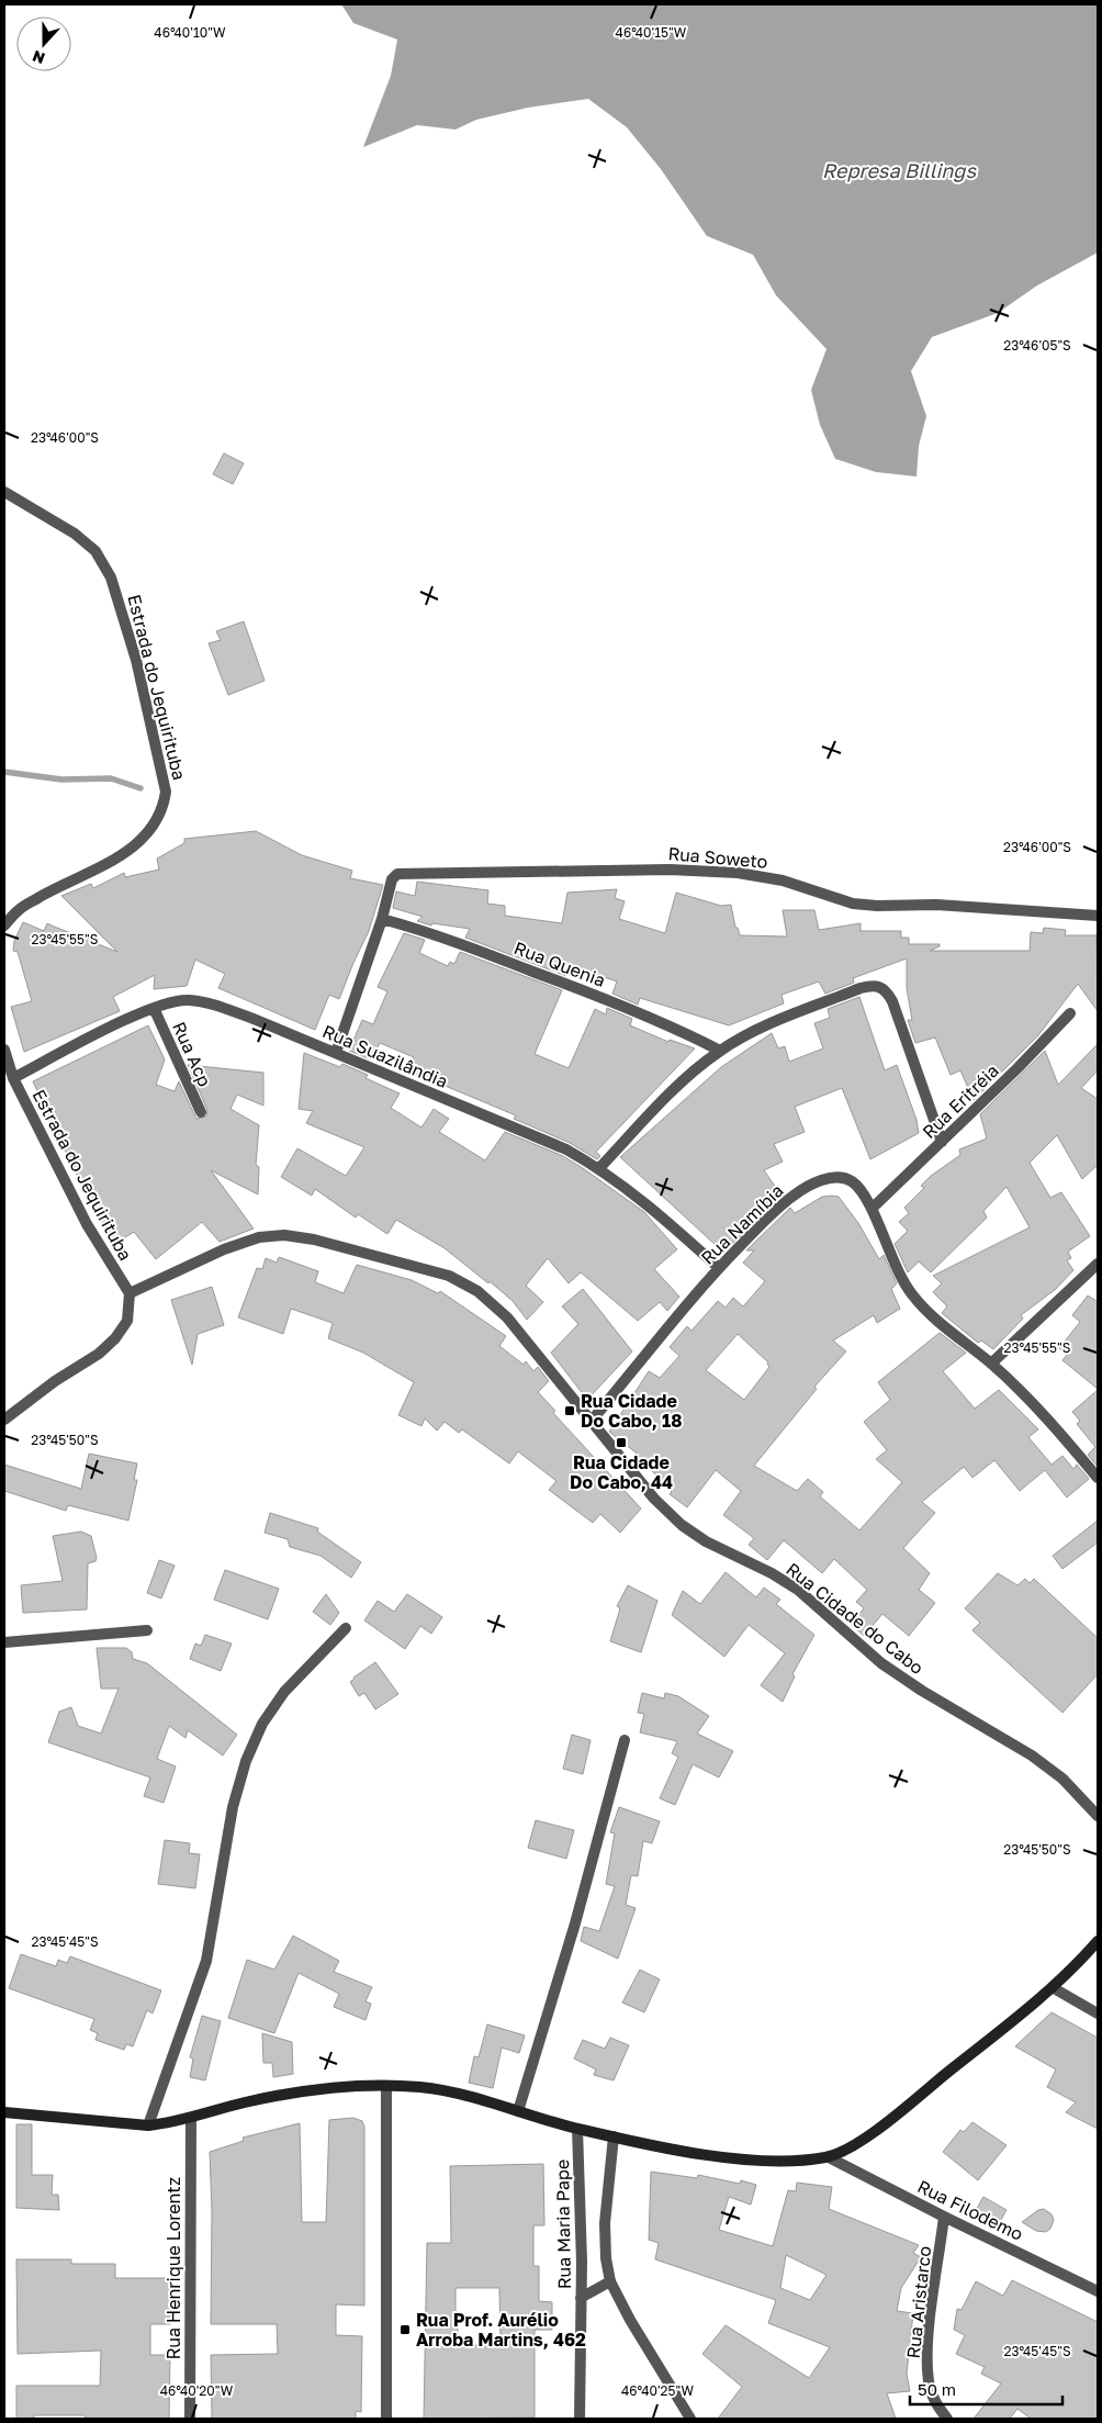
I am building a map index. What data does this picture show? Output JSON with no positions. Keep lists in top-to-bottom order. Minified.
{"streets":{"street":["Estrada do Jequirituba","Rua Soweto","Rua Quenia","Rua Acp","Rua Suazilândia","Rua Eritréia","Rua Namíbia","Rua Cidade do Cabo","Rua Filodemo","Rua Maria Pape","Rua Henrique Lorentz","Rua Aristarco"]},"crossings":[["Estrada do Jequirituba","Rua Suazilândia"],["Estrada do Jequirituba","Rua Cidade do Cabo"],["Rua Soweto","Rua Quenia"],["Rua Acp","Rua Suazilândia"],["Rua Suazilândia","Rua Namíbia"],["Rua Eritréia","Rua Namíbia"],["Rua Namíbia","Rua Cidade do Cabo"],["Rua Filodemo","Rua Aristarco"]],"water":["Represa Billings"],"places":{"transit":["Rua Cidade Do Cabo, 18","Rua Cidade Do Cabo, 44","Rua Prof. Aurélio Arroba Martins, 462"]},"scale_bar":"50 m","north":"bottom","coordinates":["46°40'15\"W","46°40'10\"W","23°46'05\"S","23°46'00\"S","23°45'55\"S","23°45'50\"S","23°45'45\"S","46°40'20\"W","46°40'25\"W"]}
